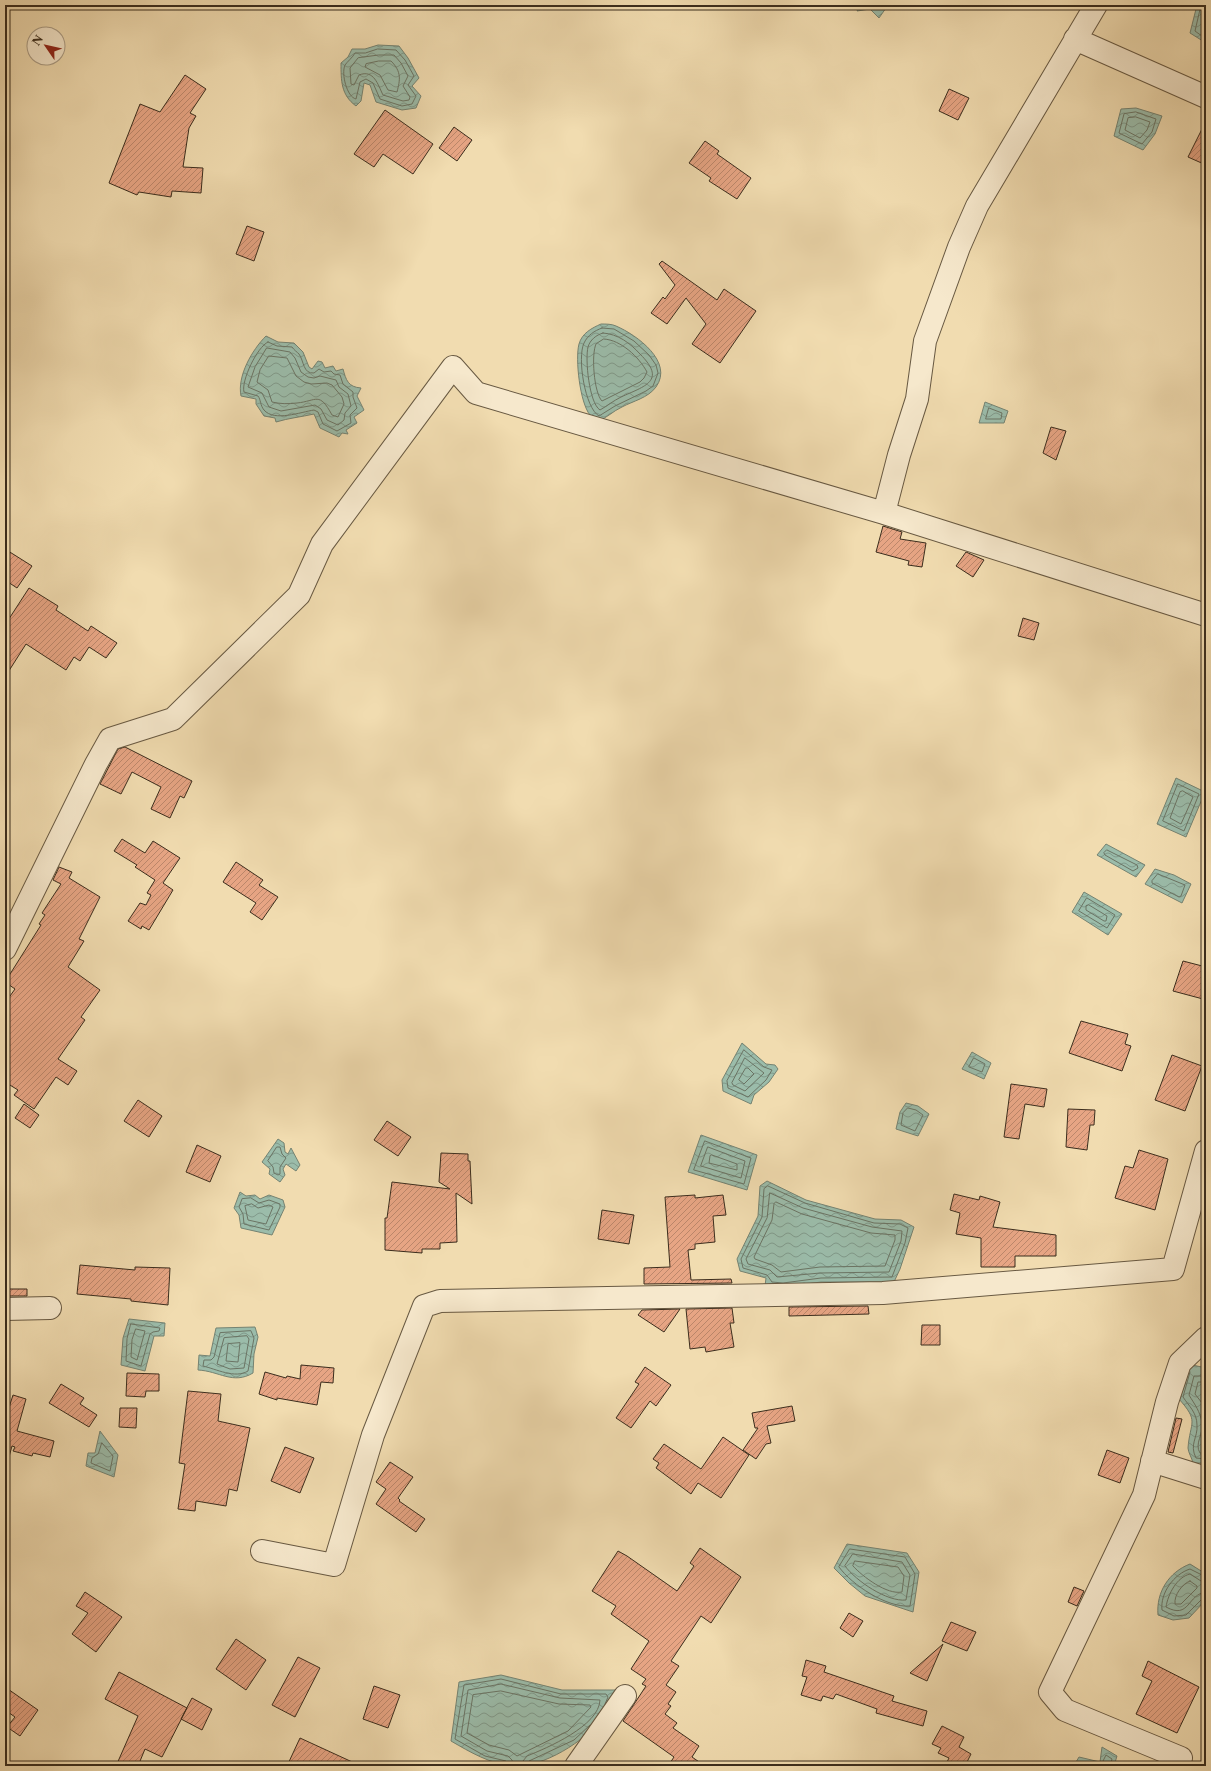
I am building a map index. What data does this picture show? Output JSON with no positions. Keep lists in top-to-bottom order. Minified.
{"north":"top left"}
